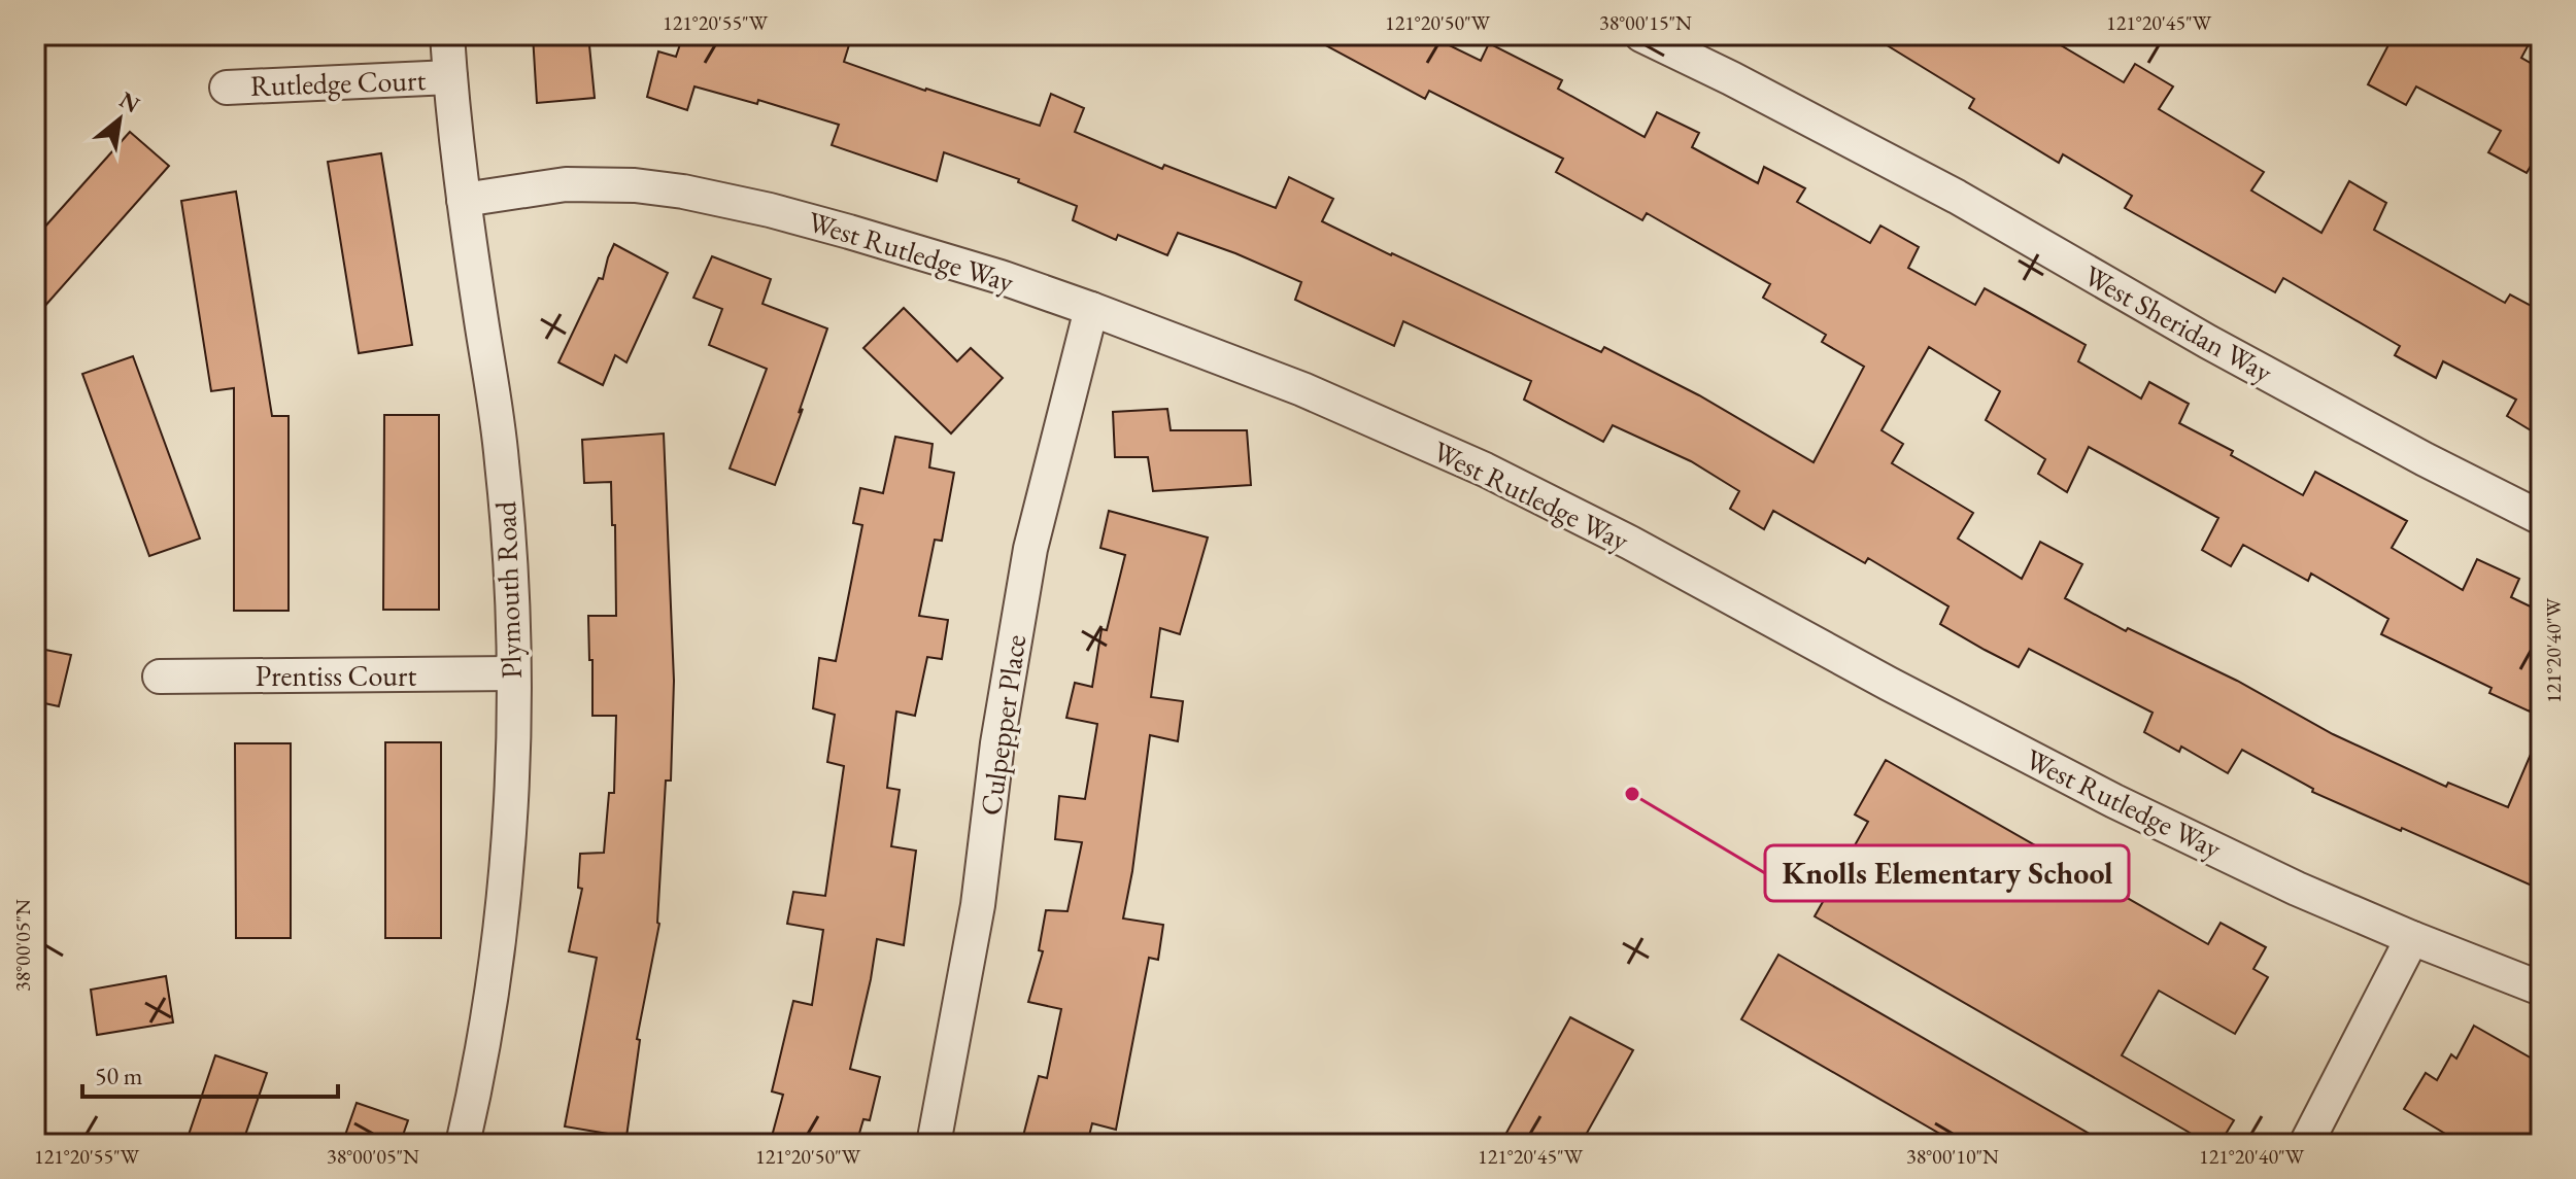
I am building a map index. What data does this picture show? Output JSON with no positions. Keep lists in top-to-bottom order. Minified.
{"streets":{"street":["Rutledge Court","West Rutledge Way","West Sheridan Way","Plymouth Road","Prentiss Court","Culpepper Place"]},"crossings":[["Rutledge Court","Plymouth Road"],["West Rutledge Way","Plymouth Road"],["West Rutledge Way","Culpepper Place"],["Plymouth Road","Prentiss Court"]],"places":["Knolls Elementary School"],"scale_bar":"50 m","north":"top right","coordinates":["121°20'55\"W","121°20'50\"W","38°00'15\"N","121°20'45\"W","121°20'40\"W","38°00'05\"N","38°00'10\"N"]}
